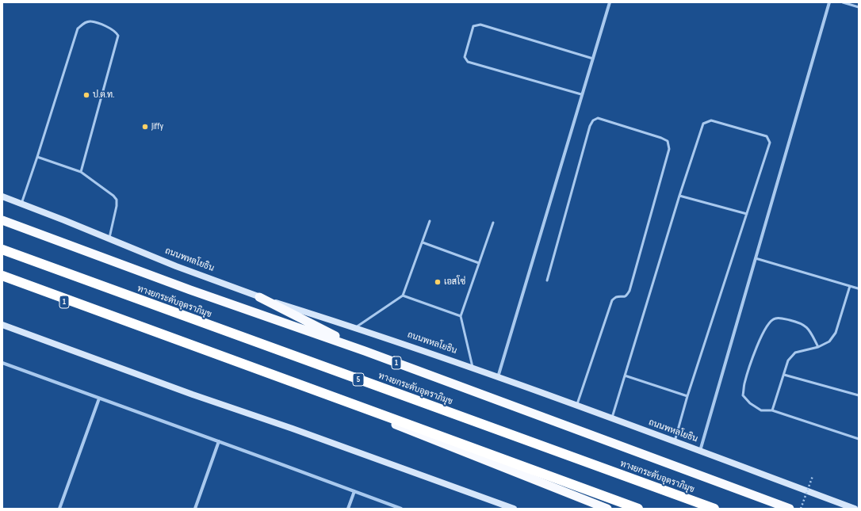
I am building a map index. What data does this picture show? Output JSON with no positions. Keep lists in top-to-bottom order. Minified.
{"streets":{"highway":["1","ทางยกระดับอุตราภิมุข","5"],"main road":["ถนนพหลโยธิน"]},"places":["ป.ต.ท.","Jiffy","เอสโซ่"]}
